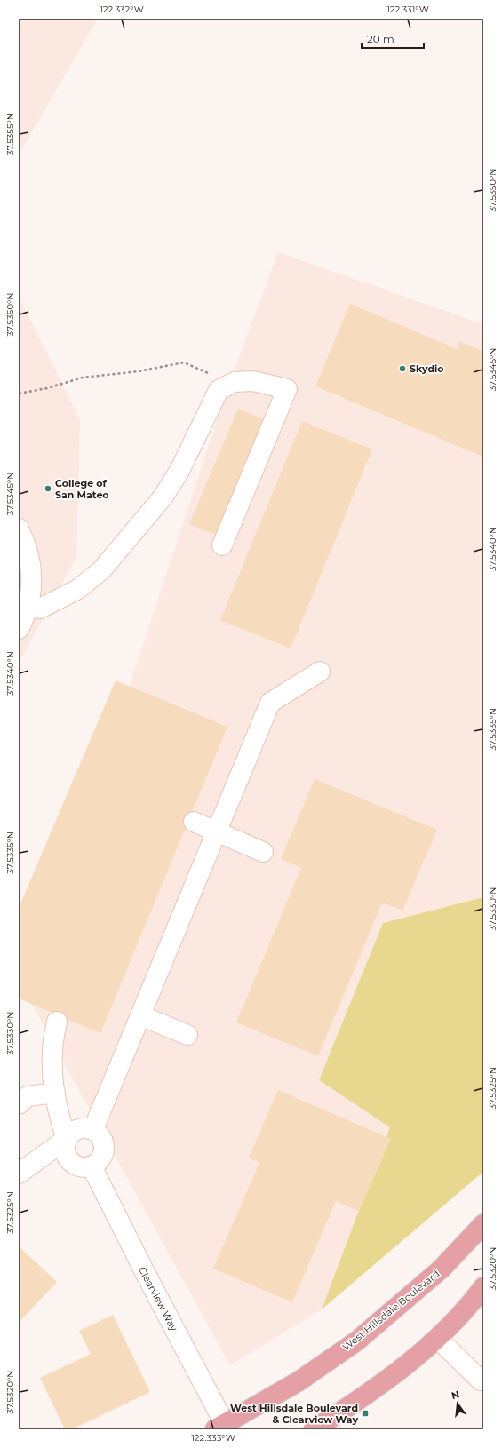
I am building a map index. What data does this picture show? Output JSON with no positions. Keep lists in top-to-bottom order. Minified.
{"streets":{"main road":["West Hillsdale Boulevard"],"street":["Clearview Way"]},"crossings":[["Clearview Way","West Hillsdale Boulevard"]],"places":{"other":["Skydio","College of San Mateo"],"transit":["West Hillsdale Boulevard & Clearview Way"]},"scale_bar":"20 m","north":"top","coordinates":["122.332°W","122.331°W","37.5355°N","37.5350°N","37.5345°N","37.5340°N","37.5335°N","37.5330°N","37.5325°N","37.5320°N","122.333°W"]}
